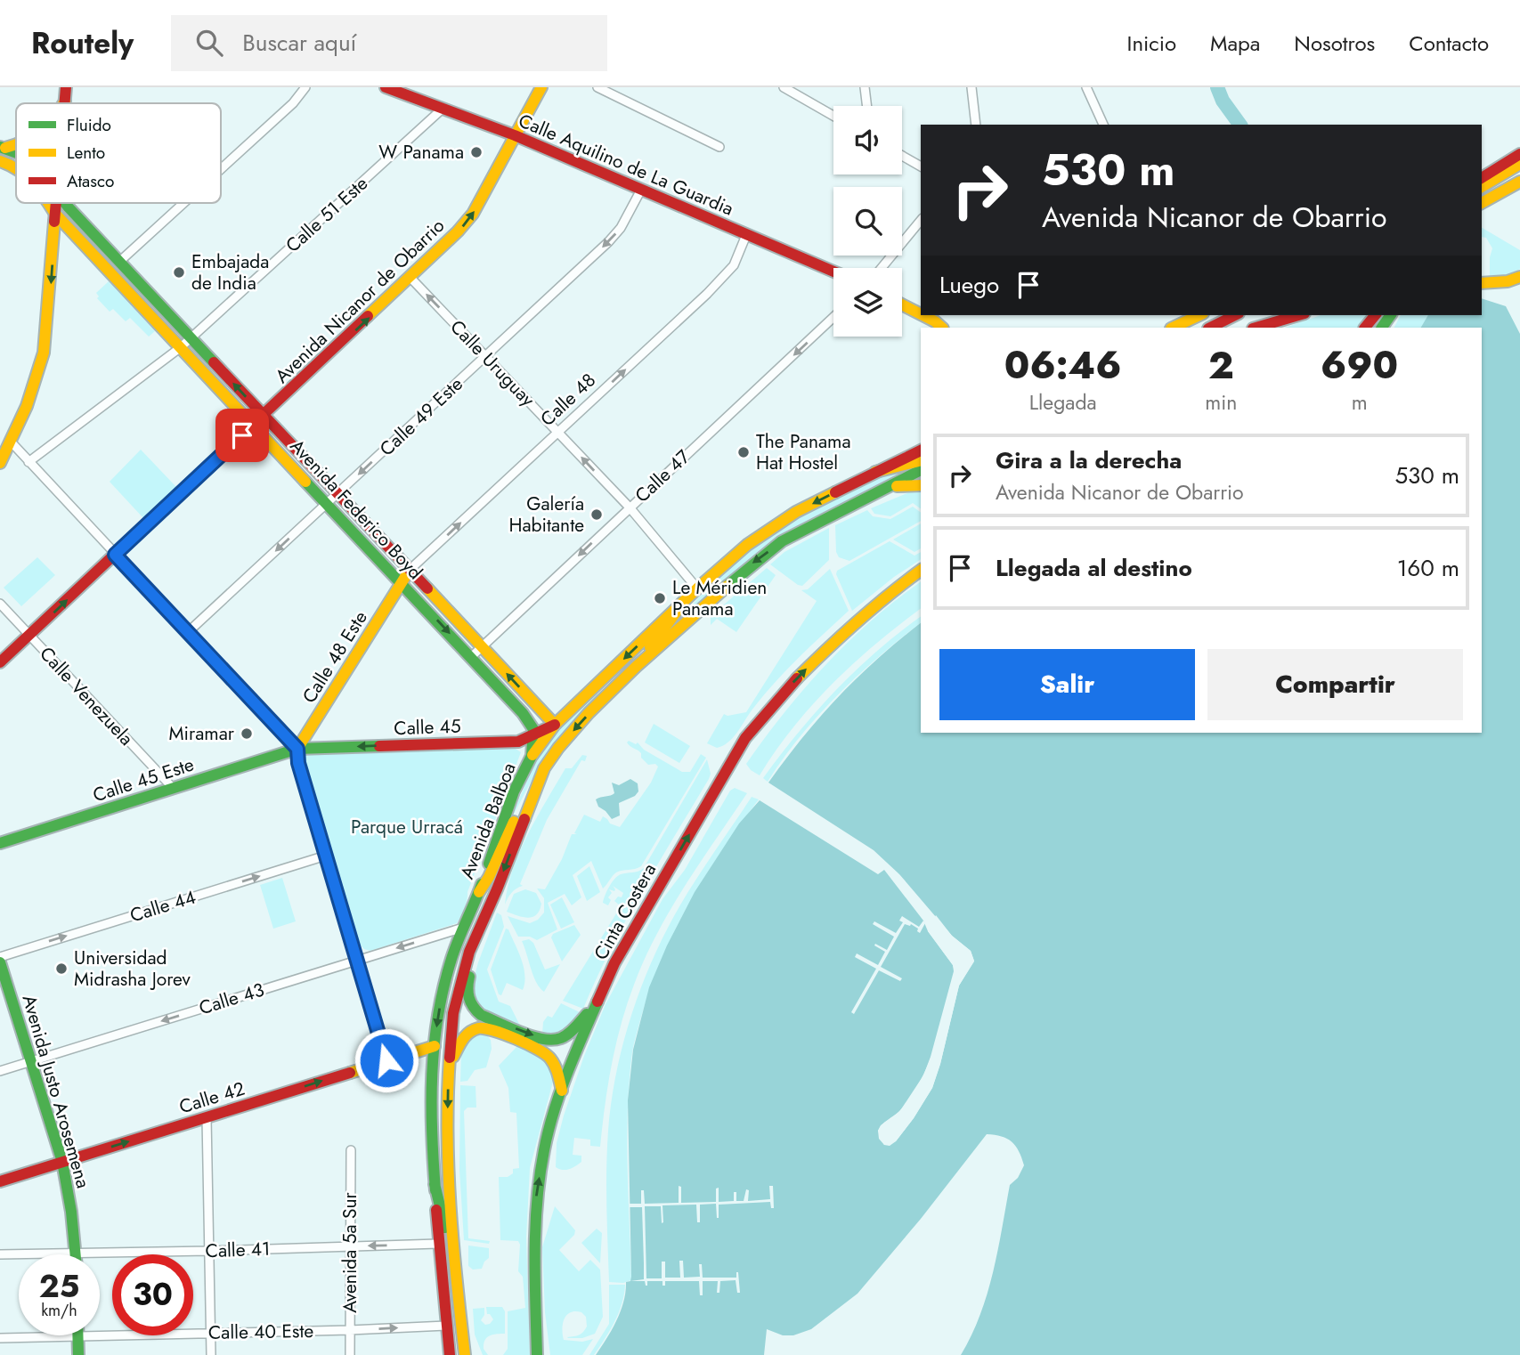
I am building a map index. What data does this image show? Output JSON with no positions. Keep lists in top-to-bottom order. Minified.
{"streets":{"main road":["Calle Aquilino de La Guardia","Avenida Nicanor de Obarrio","Calle 48","Avenida Federico Boyd","Calle 48 Este","Calle 45","Calle 45 Este","Avenida Balboa","Cinta Costera","Avenida Justo Arosemena","Calle 42"],"street":["Calle 51 Este","Calle Uruguay","Calle 49 Este","Calle 47","Calle Venezuela","Calle 44","Calle 43","Calle 41","Avenida 5a Sur","Calle 40 Este"]},"crossings":[["Calle Aquilino de La Guardia","Calle 51 Este"],["Calle Aquilino de La Guardia","Avenida Nicanor de Obarrio"],["Calle Aquilino de La Guardia","Calle 48"],["Calle Aquilino de La Guardia","Calle 49 Este"],["Calle 51 Este","Avenida Federico Boyd"],["Avenida Nicanor de Obarrio","Calle Uruguay"],["Avenida Nicanor de Obarrio","Avenida Federico Boyd"],["Avenida Nicanor de Obarrio","Calle Venezuela"],["Calle Uruguay","Calle 48"],["Calle Uruguay","Calle 49 Este"],["Calle Uruguay","Calle 47"],["Calle 48","Avenida Federico Boyd"],["Calle 48","Calle 48 Este"],["Calle 49 Este","Avenida Federico Boyd"],["Calle 47","Avenida Federico Boyd"],["Avenida Federico Boyd","Calle 48 Este"],["Avenida Federico Boyd","Calle 45"],["Avenida Federico Boyd","Avenida Balboa"],["Calle 48 Este","Calle 45"],["Calle 48 Este","Calle 45 Este"],["Calle Venezuela","Calle 45 Este"],["Calle 45","Calle 45 Este"],["Calle 45","Avenida Balboa"],["Avenida Balboa","Calle 43"],["Avenida Balboa","Calle 42"],["Avenida Balboa","Calle 41"],["Avenida Balboa","Calle 40 Este"],["Calle 43","Avenida Justo Arosemena"],["Avenida Justo Arosemena","Calle 42"],["Avenida Justo Arosemena","Calle 41"],["Calle 41","Avenida 5a Sur"],["Avenida 5a Sur","Calle 40 Este"]],"one_way":["Avenida Nicanor de Obarrio","Calle Uruguay","Calle 48","Calle 49 Este","Calle 47","Calle 45","Calle 44","Cinta Costera","Calle 43","Calle 42"],"parks":["Parque Urracá"],"places":["W Panama","Embajada de India","The Panama Hat Hostel","Galería Habitante","Le Méridien Panama","Miramar","Universidad Midrasha Jorev"],"legend":["Fluido","Lento","Atasco"],"page":{"header":"Routely","search":"Buscar aquí","nav":["Inicio","Mapa","Nosotros","Contacto"],"turn":["530 m","Avenida Nicanor de Obarrio"],"then":"Luego","eta":["06:46","Llegada","2","min","690","m"],"list":[{"name":"Gira a la derecha","note":"Avenida Nicanor de Obarrio","value":"530 m"},{"name":"Llegada al destino","value":"160 m"}],"buttons":["Salir","Compartir"],"speed":"25 km/h","limit":"30"}}
